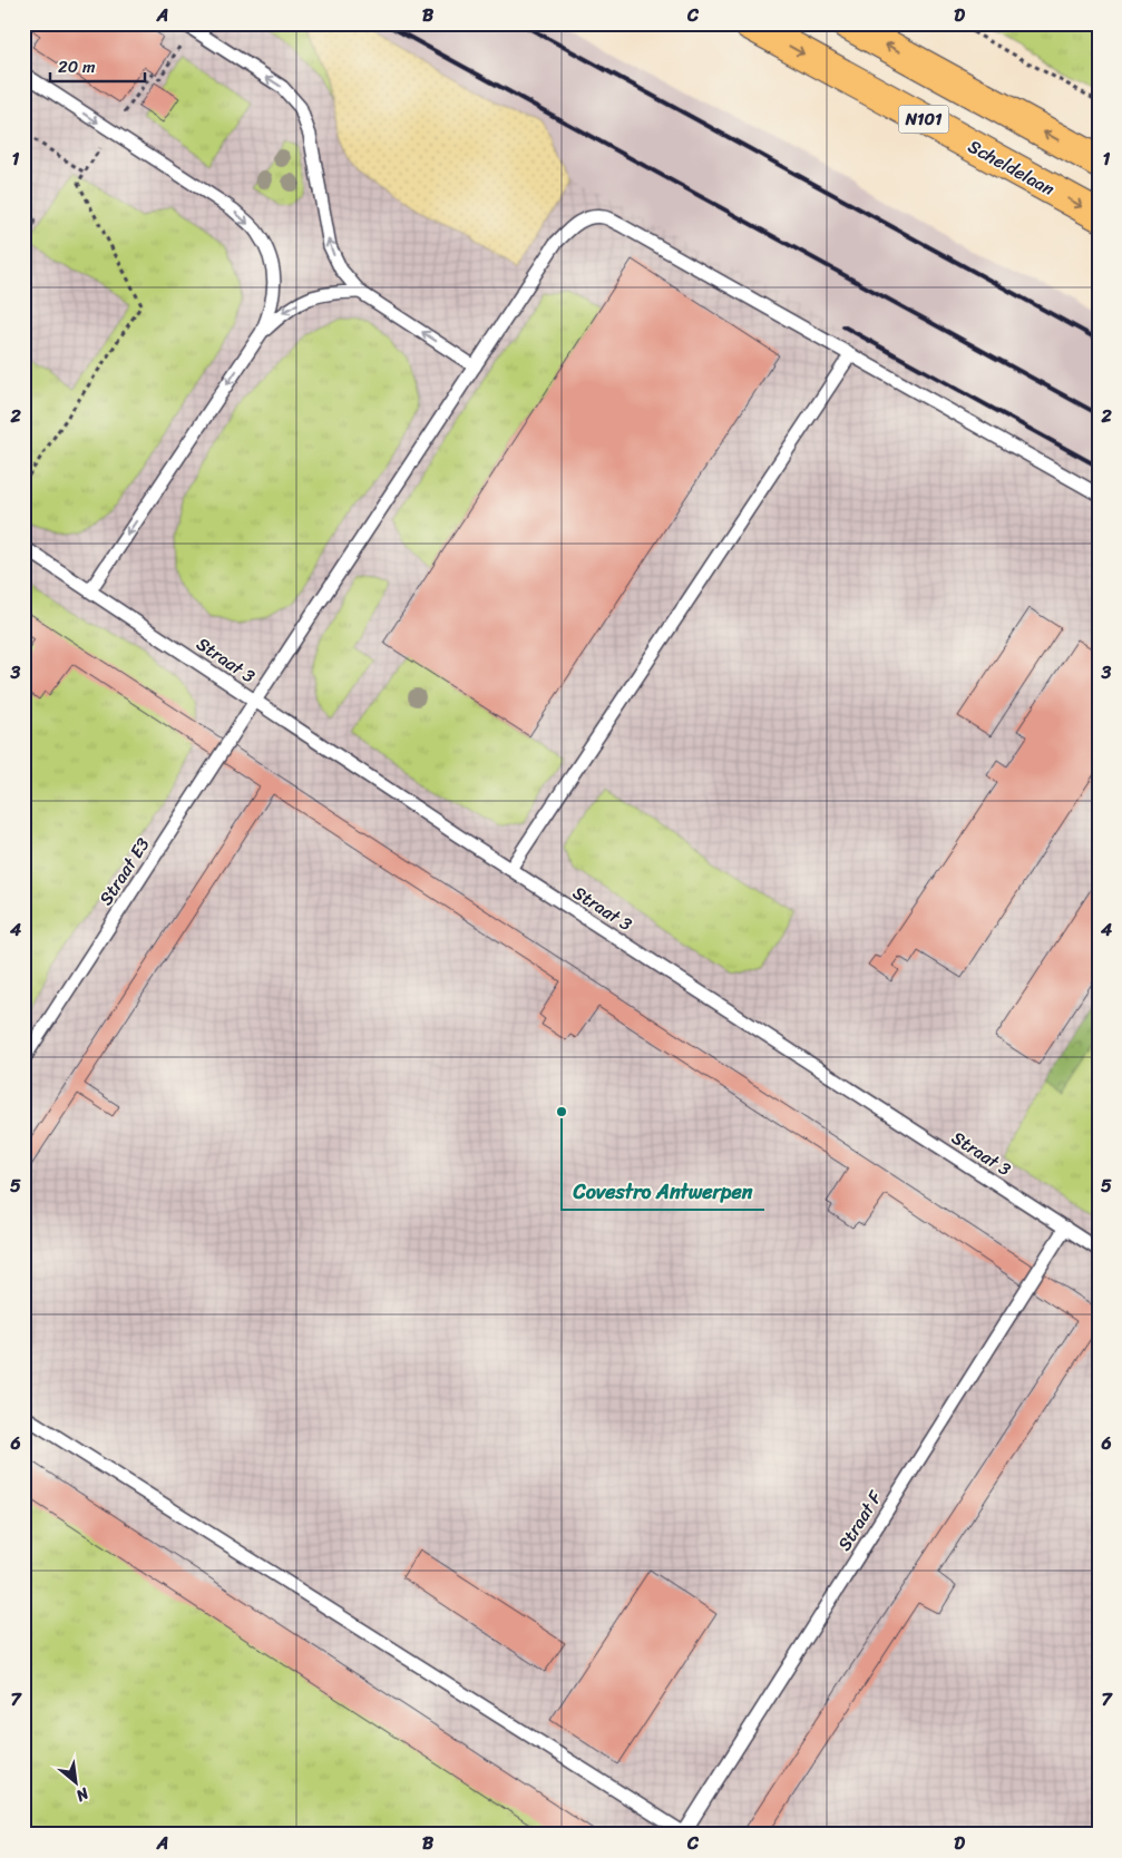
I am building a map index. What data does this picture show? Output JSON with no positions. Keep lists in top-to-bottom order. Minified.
{"streets":{"main road":["N101","Scheldelaan"],"lane":["Straat 3","Straat E3","Straat F"]},"crossings":[["Straat 3","Straat E3"],["Straat 3","Straat F"]],"places":["Covestro Antwerpen"],"scale_bar":"20 m","north":"bottom right","grid":{"columns":["A","B","C","D"],"rows":["1","2","3","4","5","6","7"]}}
